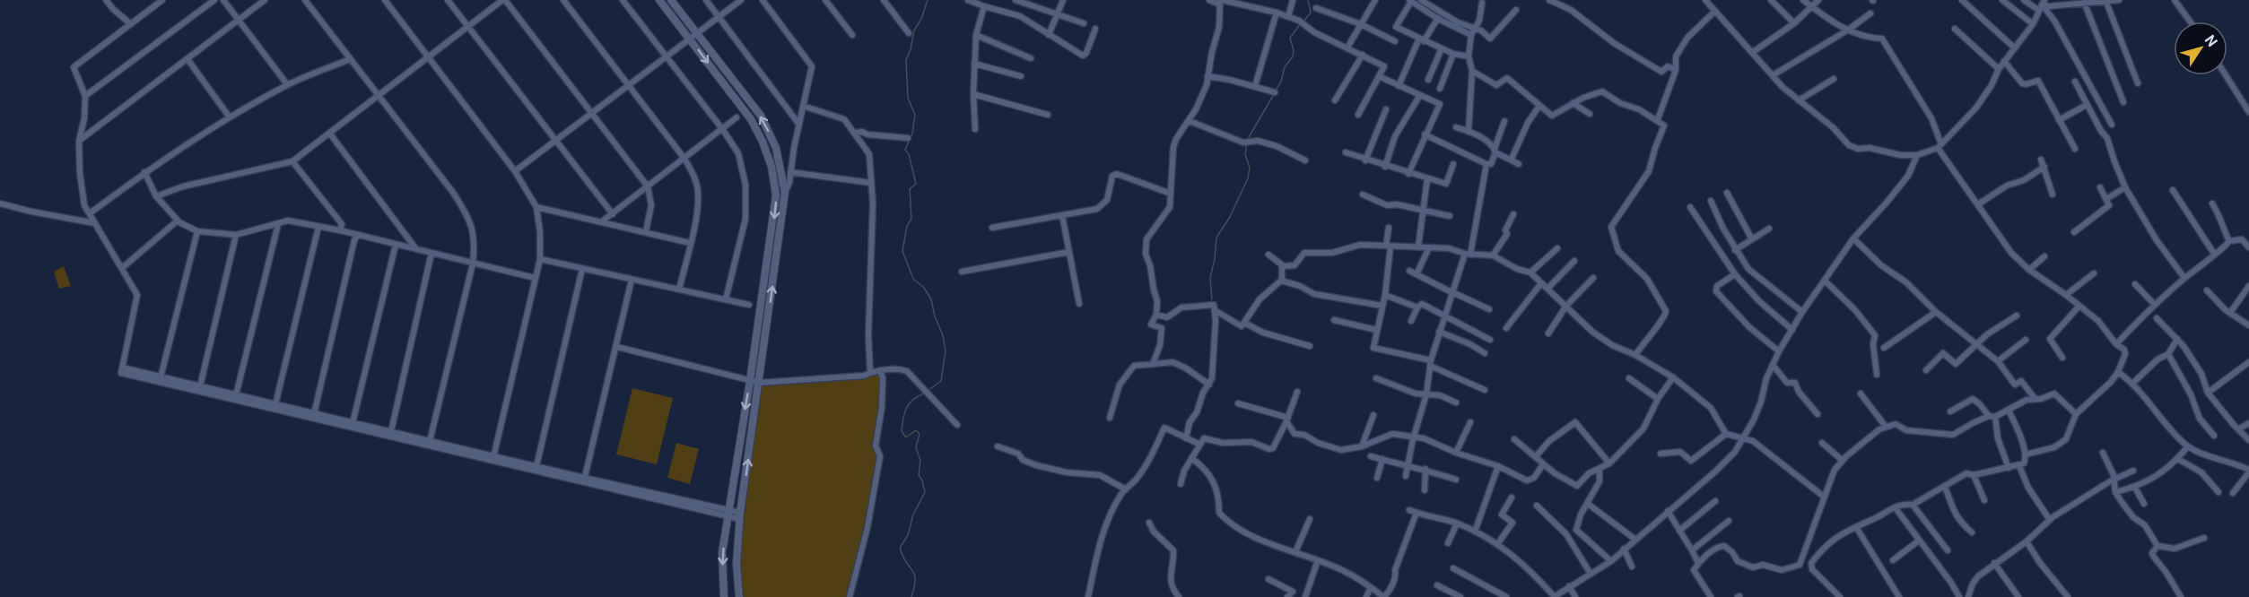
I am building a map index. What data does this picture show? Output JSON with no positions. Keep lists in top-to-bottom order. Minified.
{"north":"top right"}
